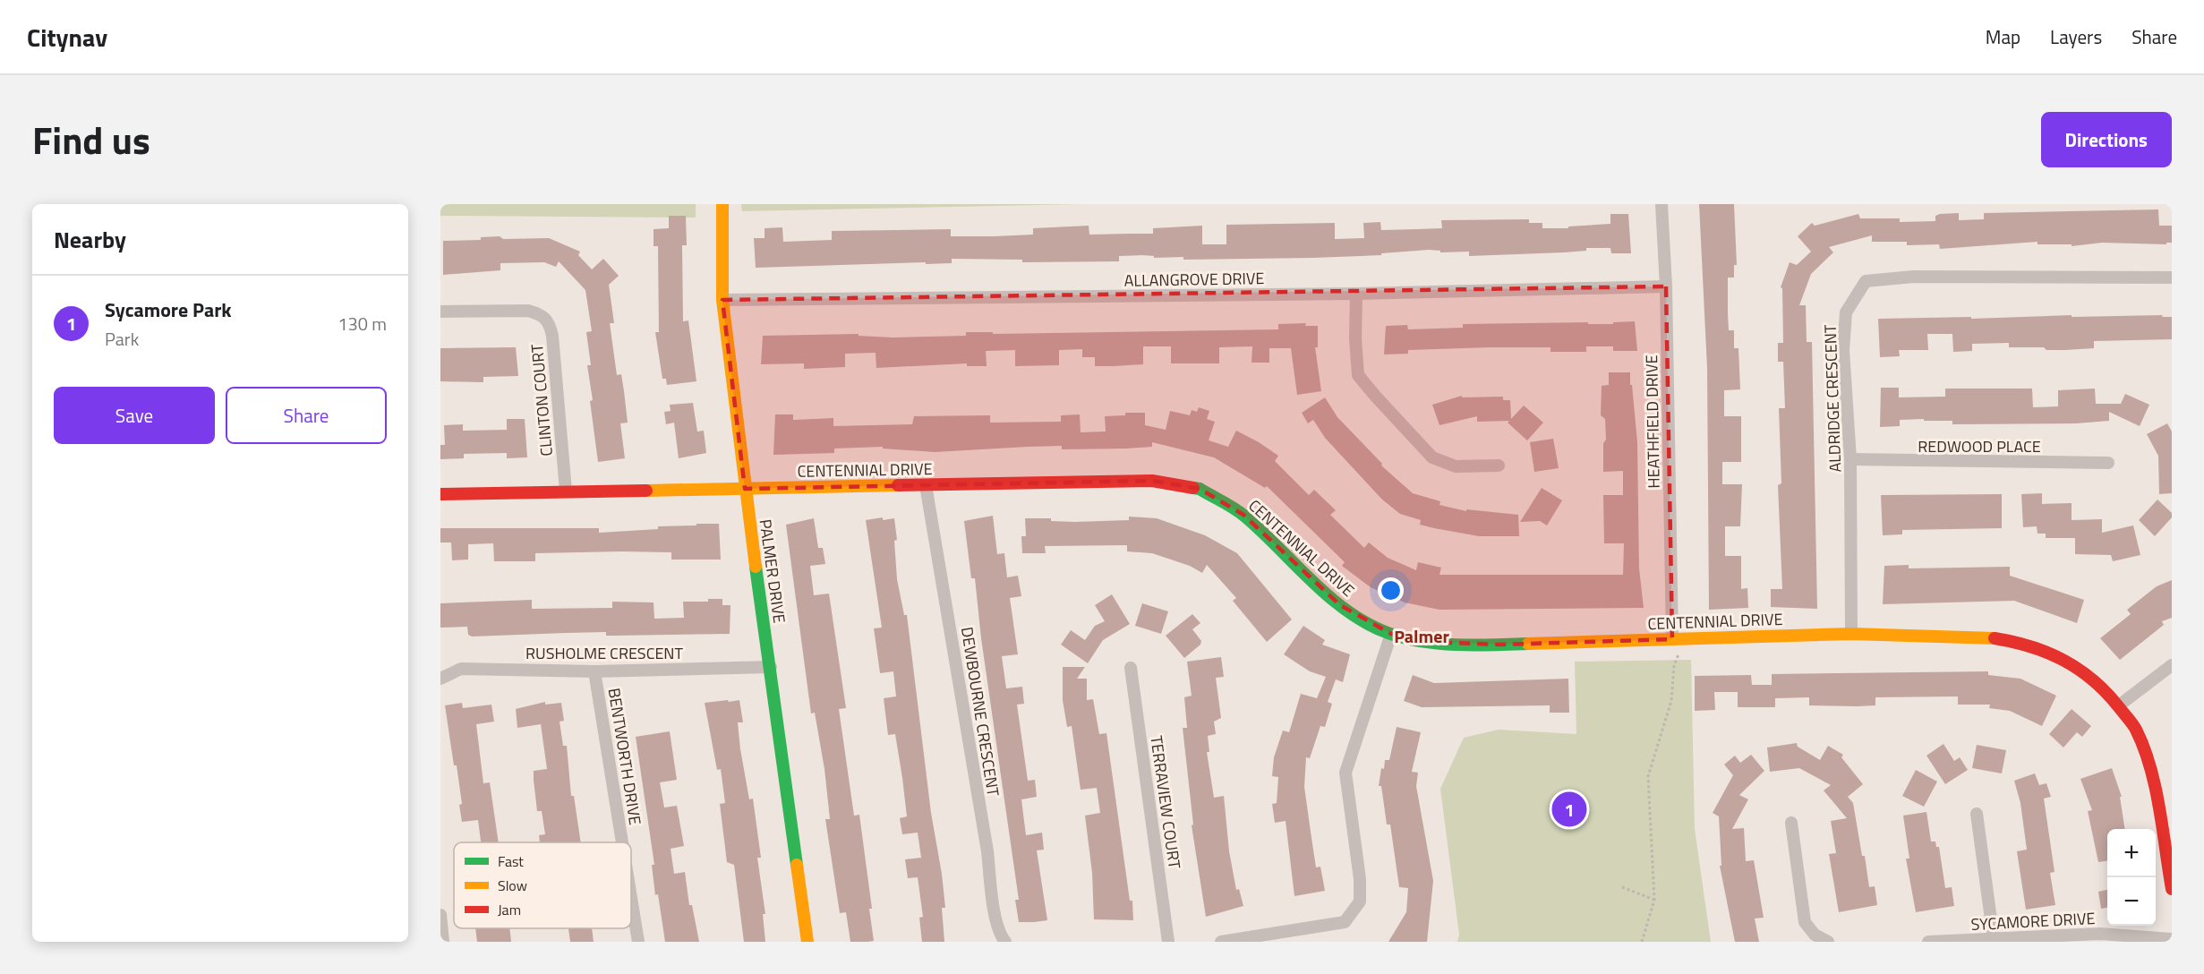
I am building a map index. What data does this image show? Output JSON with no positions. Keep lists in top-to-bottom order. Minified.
{"streets":{"street":["ALLANGROVE DRIVE","ALDRIDGE CRESCENT","CLINTON COURT","HEATHFIELD DRIVE","REDWOOD PLACE","CENTENNIAL DRIVE","PALMER DRIVE","RUSHOLME CRESCENT","DEWBOURNE CRESCENT","BENTWORTH DRIVE","TERRAVIEW COURT","SYCAMORE DRIVE"]},"crossings":[["ALLANGROVE DRIVE","HEATHFIELD DRIVE"],["ALLANGROVE DRIVE","PALMER DRIVE"],["ALDRIDGE CRESCENT","REDWOOD PLACE"],["ALDRIDGE CRESCENT","CENTENNIAL DRIVE"],["CLINTON COURT","CENTENNIAL DRIVE"],["HEATHFIELD DRIVE","CENTENNIAL DRIVE"],["CENTENNIAL DRIVE","PALMER DRIVE"],["CENTENNIAL DRIVE","DEWBOURNE CRESCENT"],["PALMER DRIVE","RUSHOLME CRESCENT"],["RUSHOLME CRESCENT","BENTWORTH DRIVE"]],"districts":["Palmer"],"legend":["Fast","Slow","Jam"],"page":{"header":"Citynav","nav":["Map","Layers","Share"],"title":"Find us","buttons":["Directions",["Save","Share"]],"heading":"Nearby","list":[{"mark":"1","name":"Sycamore Park","note":"Park","value":"130 m"}],"pins":"1","map_buttons":["+","−"]}}
